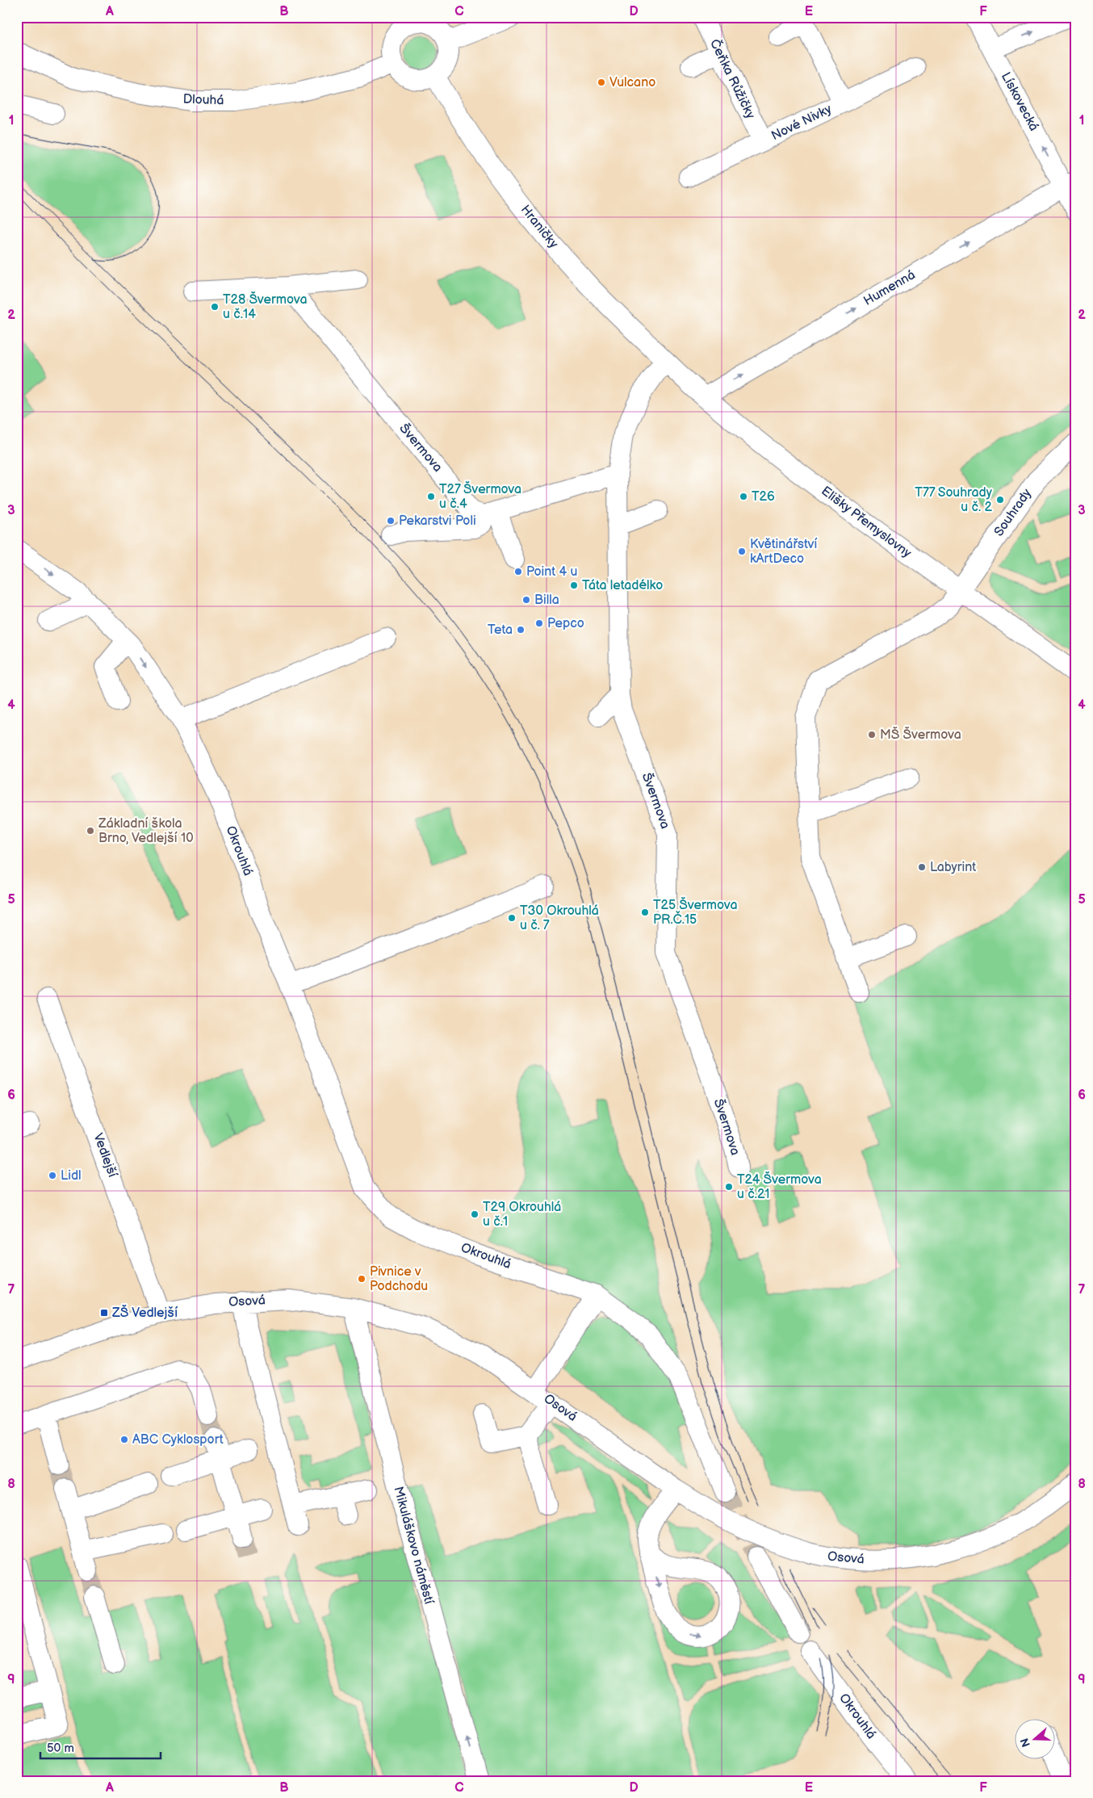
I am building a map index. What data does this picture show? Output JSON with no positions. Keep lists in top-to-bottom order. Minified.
{"streets":{"street":["Čeňka Růžičky","Dlouhá","Lískovecká","Nové Nivky","Hraničky","Humenná","Švermova","Souhrady","Elišky Přemyslovny","Okrouhlá","Vedlejší","Osová","Mikuláškovo náměstí"]},"crossings":[["Čeňka Růžičky","Nové Nivky"],["Dlouhá","Hraničky"],["Lískovecká","Humenná"],["Hraničky","Švermova"],["Hraničky","Elišky Přemyslovny"],["Humenná","Elišky Přemyslovny"],["Švermova","Elišky Přemyslovny"],["Souhrady","Elišky Přemyslovny"],["Vedlejší","Osová"],["Osová","Mikuláškovo náměstí"]],"one_way":["Lískovecká","Humenná"],"places":{"other":["Vulcano","T28 Švermova u č.14","T27 Švermova u č.4","T26","T77 Souhrady u č. 2","Pekarstvi Poli","Květinářství kArtDeco","Point 4 u","Táta letadélko","Billa","Pepco","Teta","MŠ Švermova","Základní škola Brno, Vedlejší 10","Labyrint","T25 Švermova PR.Č.15","T30 Okrouhlá u č. 7","Lidl","T24 Švermova u č.21","T29 Okrouhlá u č.1","Pivnice v Podchodu","ABC Cyklosport"],"transit":["ZŠ Vedlejší"]},"scale_bar":"50 m","north":"left","grid":{"columns":["A","B","C","D","E","F"],"rows":["1","2","3","4","5","6","7","8","9"]}}
